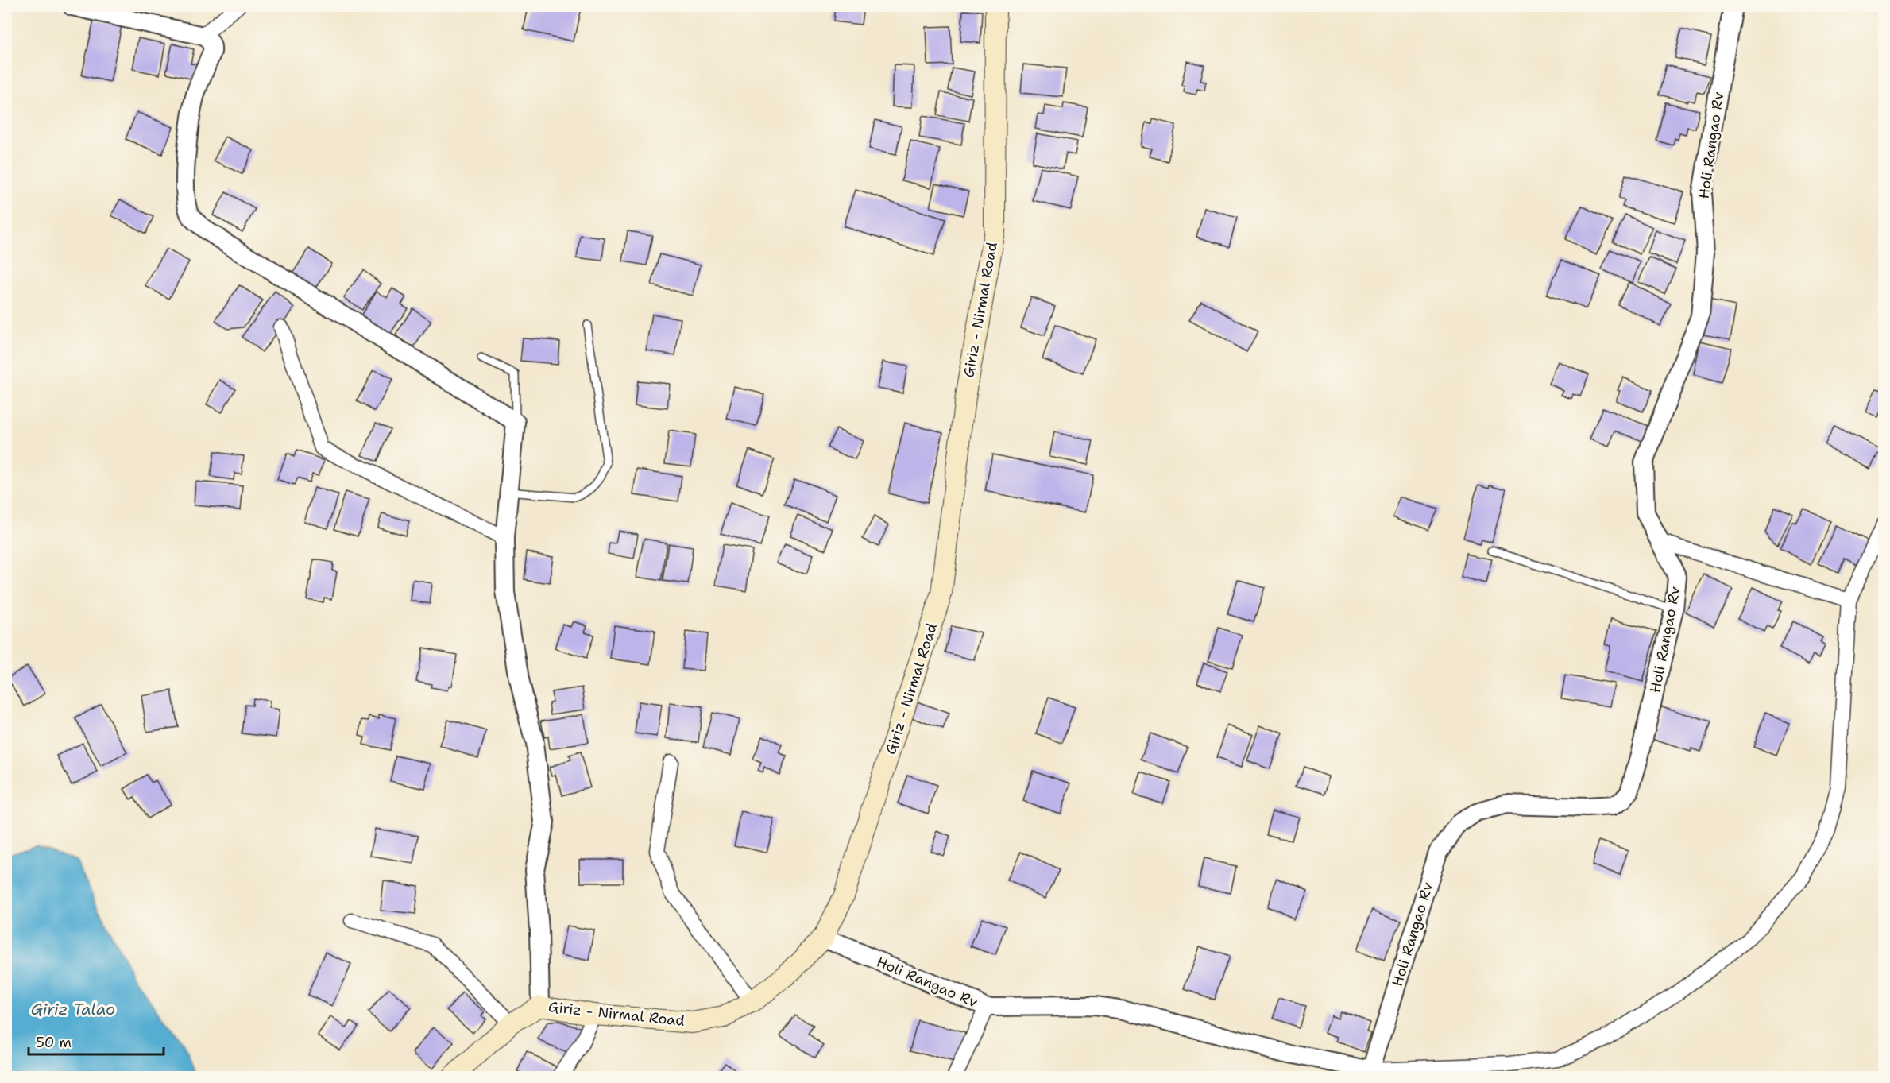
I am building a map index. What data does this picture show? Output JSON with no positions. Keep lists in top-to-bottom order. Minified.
{"streets":{"main road":["Giriz - Nirmal Road"],"street":["Holi Rangao Rv"]},"crossings":[["Holi Rangao Rv","Giriz - Nirmal Road"]],"water":["Giriz Talao"],"scale_bar":"50 m"}
